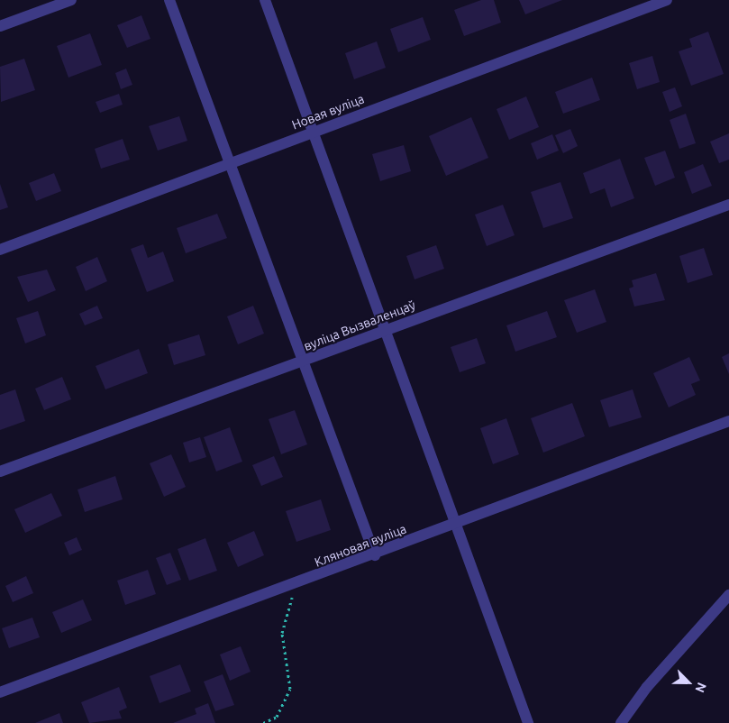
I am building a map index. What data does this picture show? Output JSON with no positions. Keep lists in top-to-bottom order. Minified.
{"streets":{"street":["Новая вуліца","вуліца Вызваленцаў","Кляновая вуліца"]},"north":"bottom right"}
